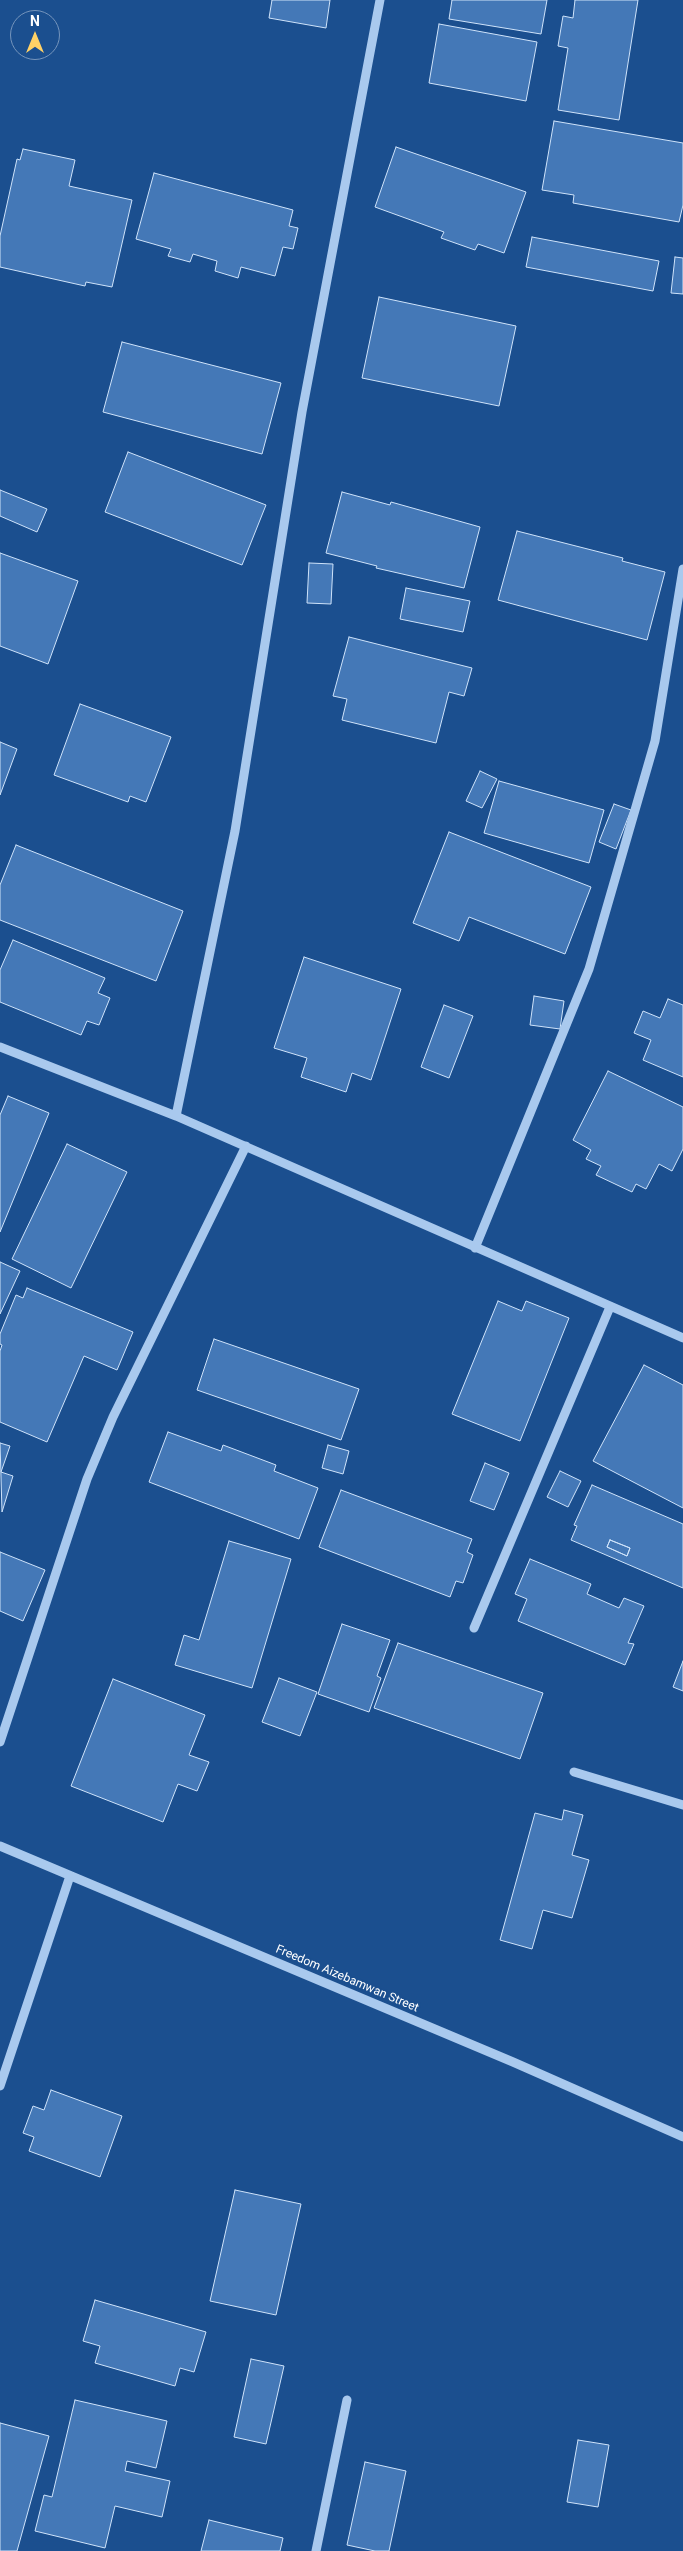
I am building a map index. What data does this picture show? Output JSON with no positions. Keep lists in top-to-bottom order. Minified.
{"streets":{"street":["Freedom Aizebamwan Street"]},"north":"top"}
